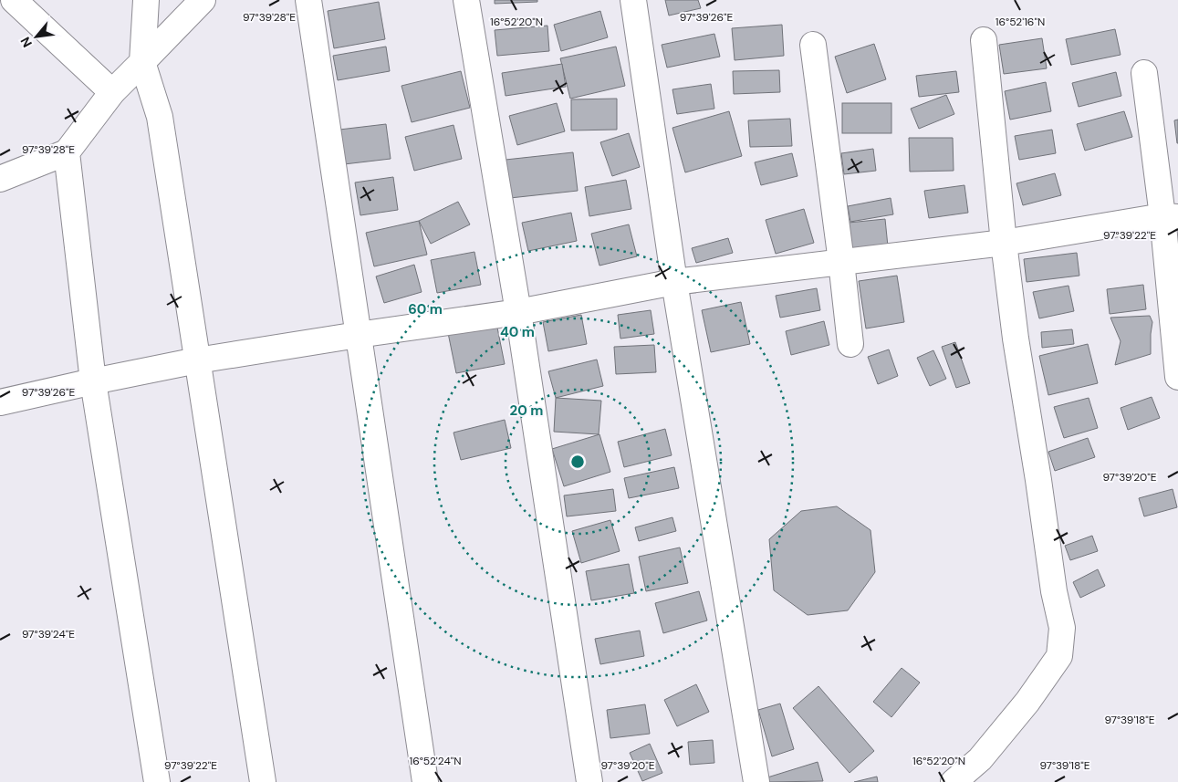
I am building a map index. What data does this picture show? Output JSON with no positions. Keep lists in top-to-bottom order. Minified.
{"north":"bottom left","coordinates":["97°39'28\"E","97°39'26\"E","16°52'20\"N","16°52'16\"N","97°39'22\"E","97°39'20\"E","97°39'24\"E","97°39'18\"E","16°52'24\"N"],"rings":["60 m","40 m","20 m"]}
